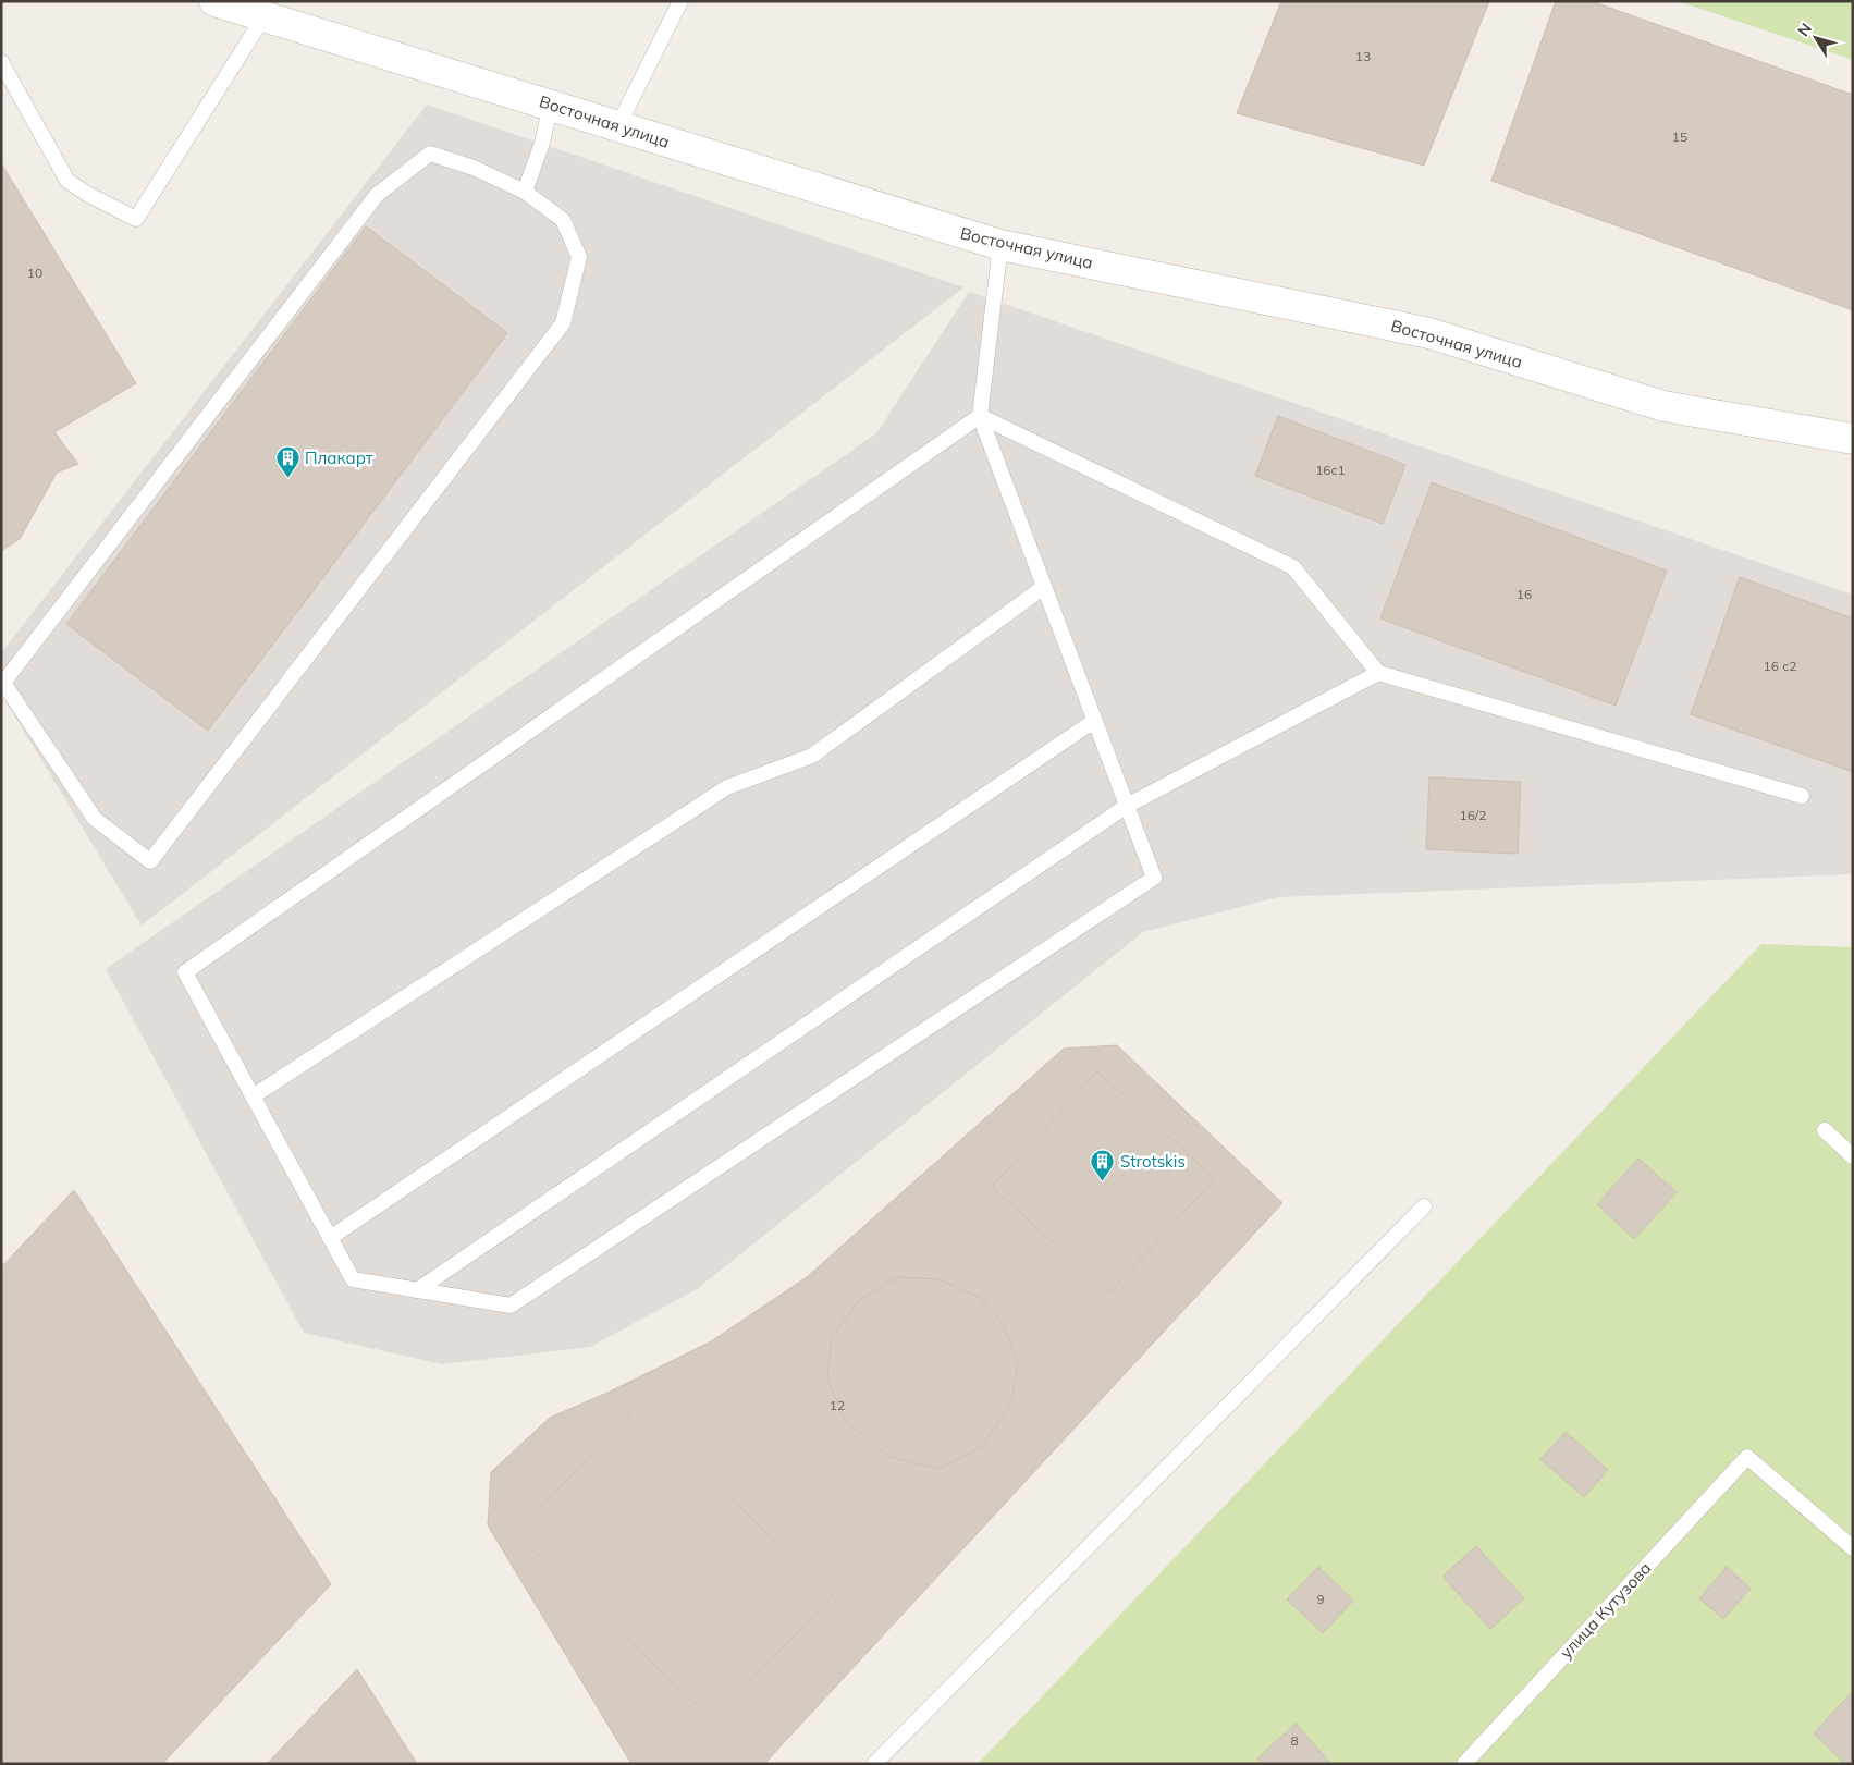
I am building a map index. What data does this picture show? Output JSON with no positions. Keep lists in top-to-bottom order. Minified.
{"streets":{"street":["Восточная улица"],"lane":["улица Кутузова"]},"places":{"building":["Плакарт","Strotskis"]},"house_numbers":["13","15","10","16с1","16","16 с2","16/2","12","9","8"],"north":"top left"}
